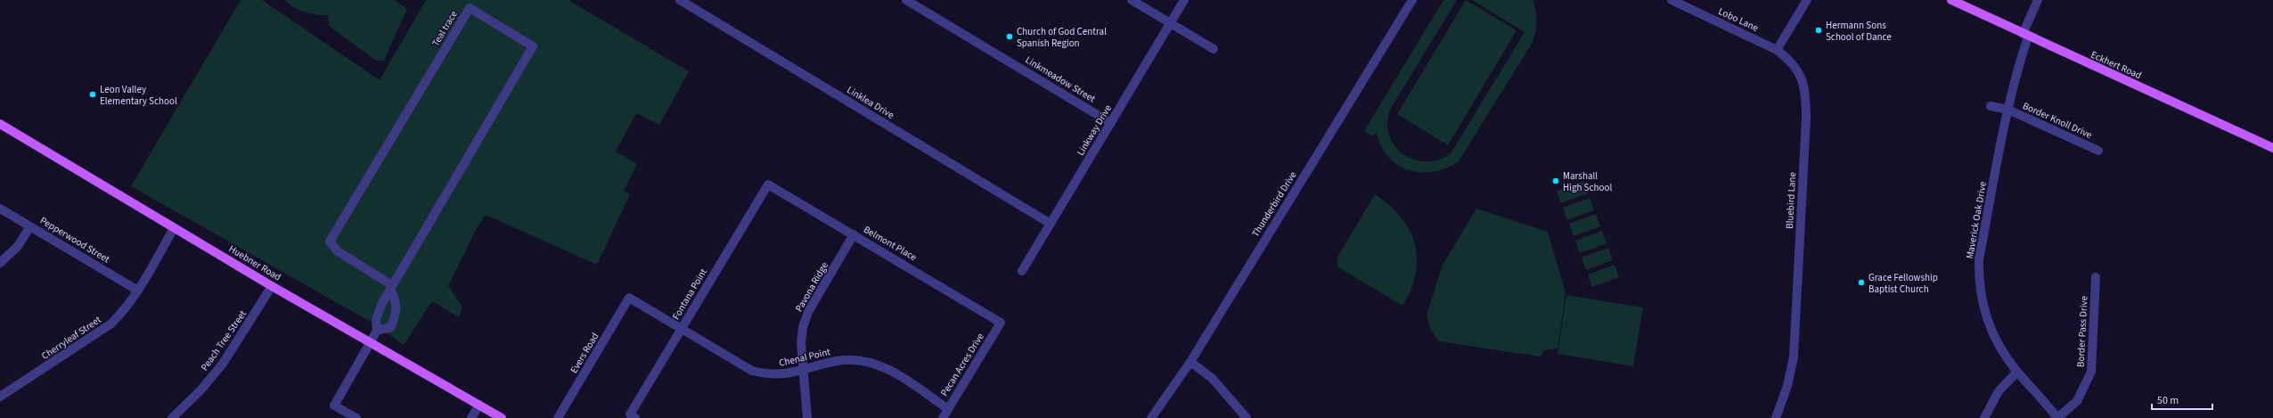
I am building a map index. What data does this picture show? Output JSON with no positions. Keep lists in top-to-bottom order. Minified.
{"streets":{"main road":["Eckhert Road","Huebner Road"],"street":["Lobo Lane","Teal trace","Linkmeadow Street","Linklea Drive","Border Knoll Drive","Linkway Drive","Bluebird Lane","Thunderbird Drive","Maverick Oak Drive","Pepperwood Street","Belmont Place","Pavona Ridge","Fontana Point","Border Pass Drive","Cherryleaf Street","Peach Tree Street","Evers Road","Chenal Point","Pecan Acres Drive"]},"crossings":[["Lobo Lane","Bluebird Lane"],["Teal trace","Huebner Road"],["Eckhert Road","Maverick Oak Drive"],["Linkmeadow Street","Linkway Drive"],["Linklea Drive","Linkway Drive"],["Border Knoll Drive","Maverick Oak Drive"],["Maverick Oak Drive","Border Pass Drive"],["Pepperwood Street","Cherryleaf Street"],["Belmont Place","Pavona Ridge"],["Belmont Place","Fontana Point"],["Belmont Place","Pecan Acres Drive"],["Huebner Road","Cherryleaf Street"],["Huebner Road","Peach Tree Street"],["Pavona Ridge","Chenal Point"],["Fontana Point","Chenal Point"],["Evers Road","Chenal Point"],["Chenal Point","Pecan Acres Drive"]],"places":["Hermann Sons School of Dance","Church of God Central Spanish Region","Leon Valley Elementary School","Marshall High School","Grace Fellowship Baptist Church"],"scale_bar":"50 m"}
